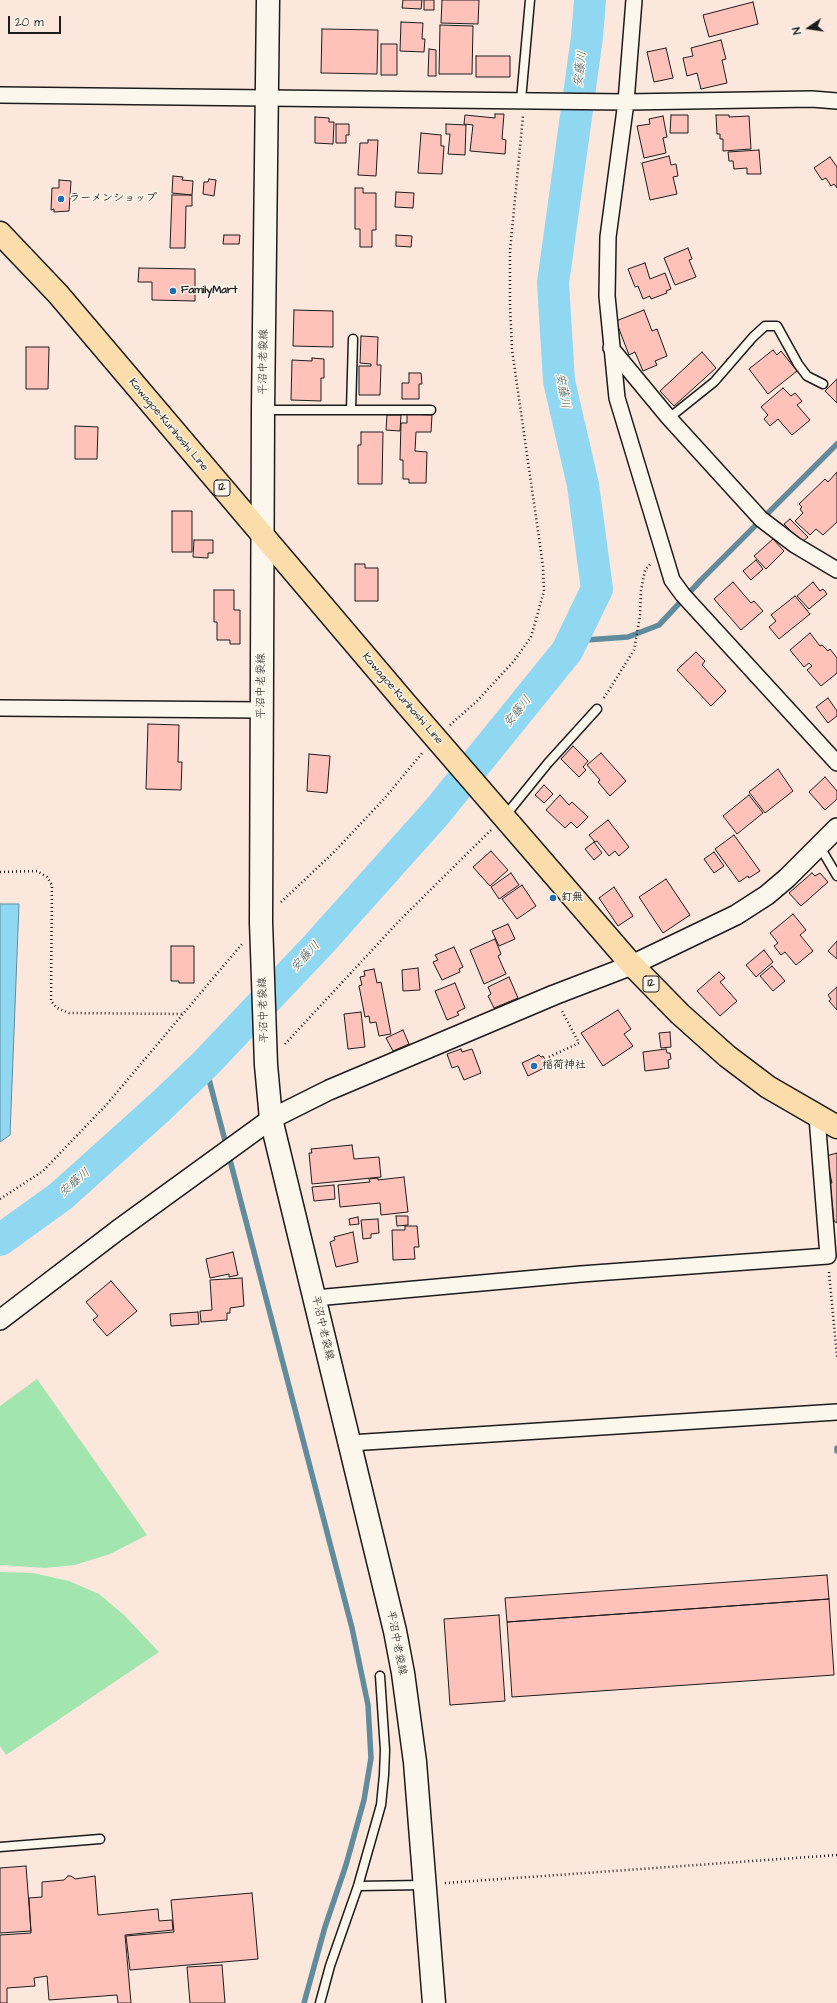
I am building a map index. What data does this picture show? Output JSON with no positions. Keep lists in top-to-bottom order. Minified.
{"streets":{"main road":["平沼中老袋線","Kawagoe-Kurihashi Line","12"]},"crossings":[["平沼中老袋線","Kawagoe-Kurihashi Line"]],"water":["安藤川"],"places":["ラーメンショップ","FamilyMart","釘無","稲荷神社"],"scale_bar":"20 m","north":"left"}
